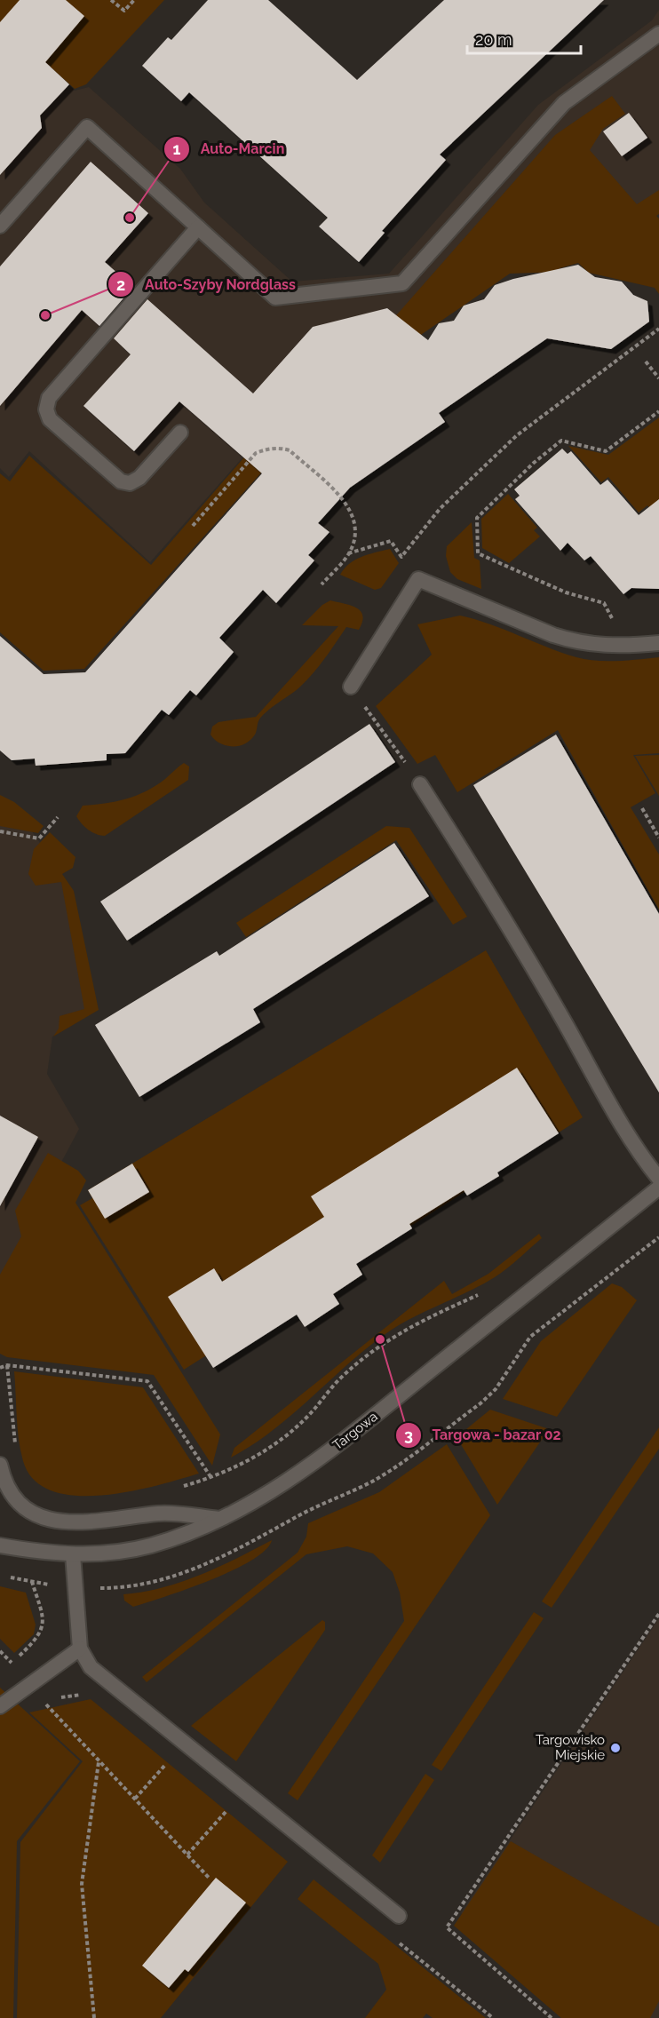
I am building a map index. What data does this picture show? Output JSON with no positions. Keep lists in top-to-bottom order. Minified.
{"streets":{"street":["Targowa"]},"places":["Auto-Marcin","Auto-Szyby Nordglass","Targowa - bazar 02","Targowisko Miejskie"],"scale_bar":"20 m"}
